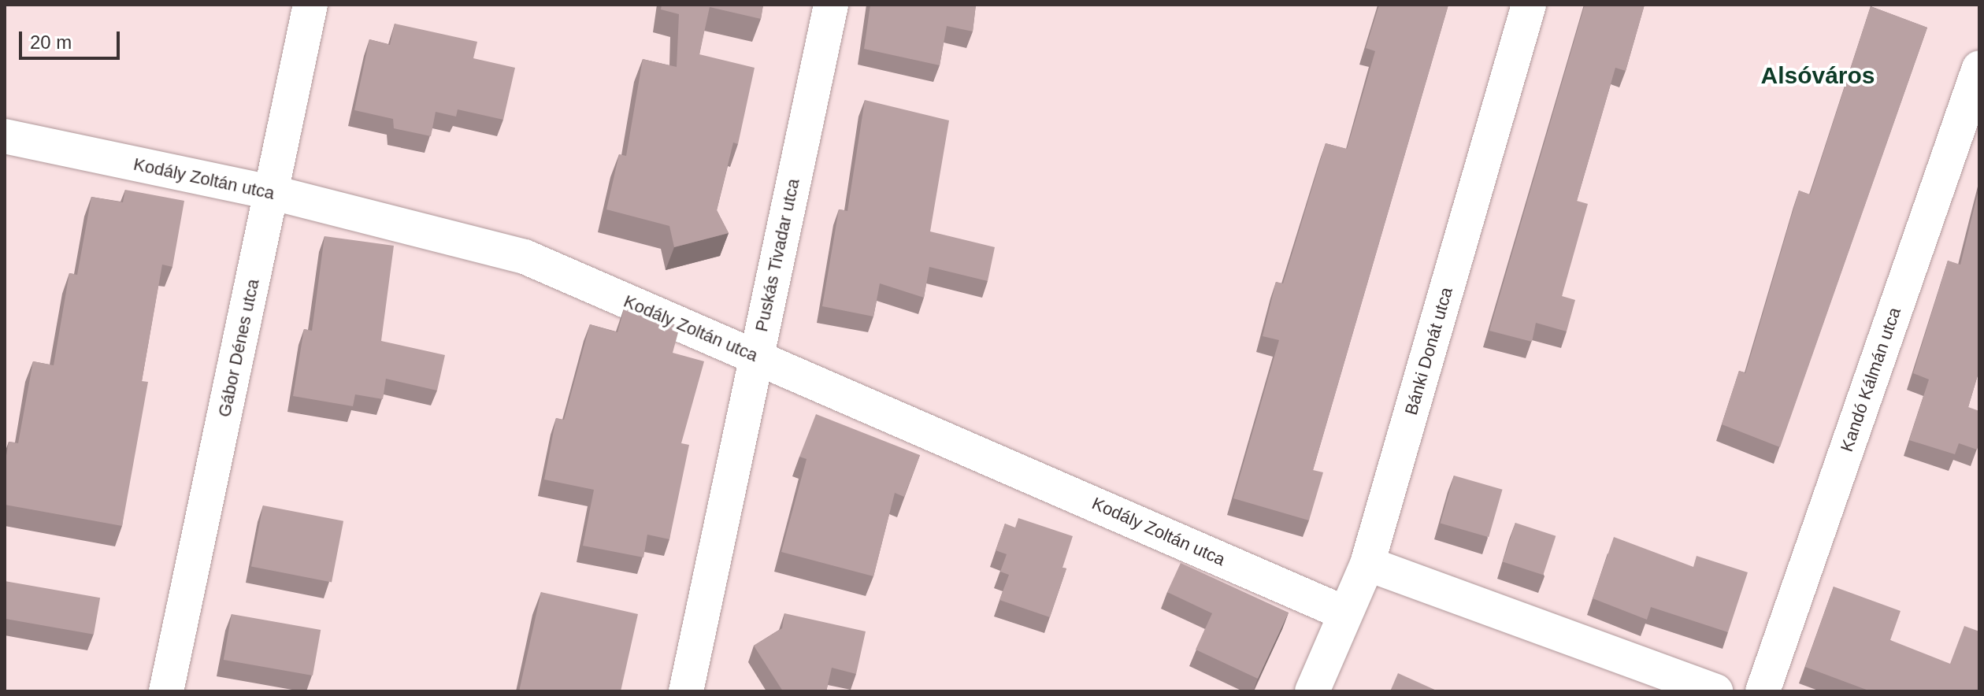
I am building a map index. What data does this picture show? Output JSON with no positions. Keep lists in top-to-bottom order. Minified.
{"streets":{"street":["Kodály Zoltán utca","Puskás Tivadar utca","Gábor Dénes utca","Bánki Donát utca","Kandó Kálmán utca"]},"crossings":[["Kodály Zoltán utca","Puskás Tivadar utca"],["Kodály Zoltán utca","Gábor Dénes utca"],["Kodály Zoltán utca","Bánki Donát utca"]],"districts":["Alsóváros"],"scale_bar":"20 m"}
